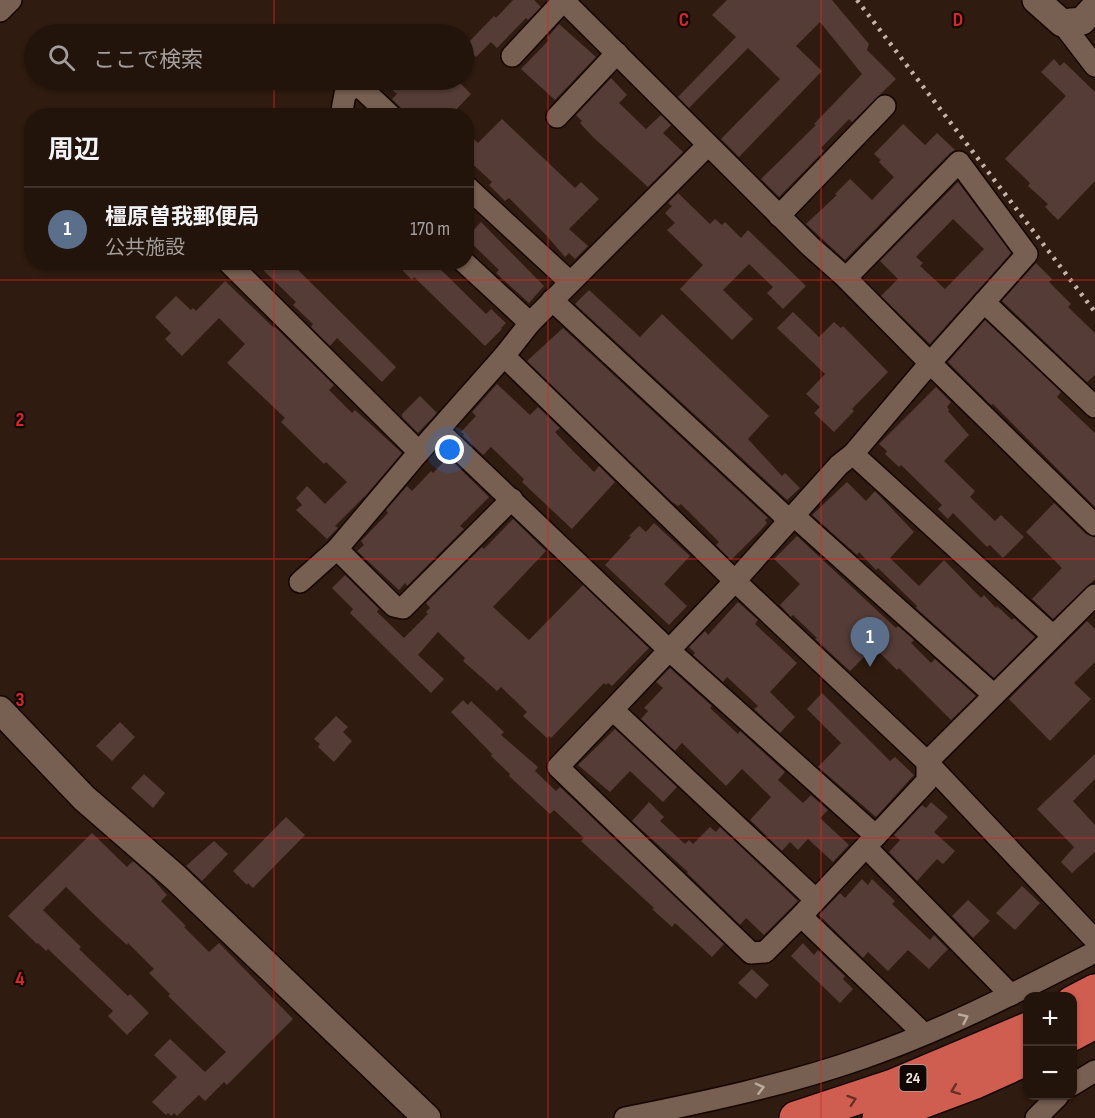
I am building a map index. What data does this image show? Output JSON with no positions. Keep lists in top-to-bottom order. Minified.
{"streets":{"highway":["24"]},"page":{"search":"ここで検索","heading":"周辺","list":[{"mark":"1","name":"橿原曽我郵便局","note":"公共施設","value":"170 m"}],"pins":"1","map_buttons":["+","−"]},"grid":{"columns":["C","D"],"rows":["2","3","4"]}}
